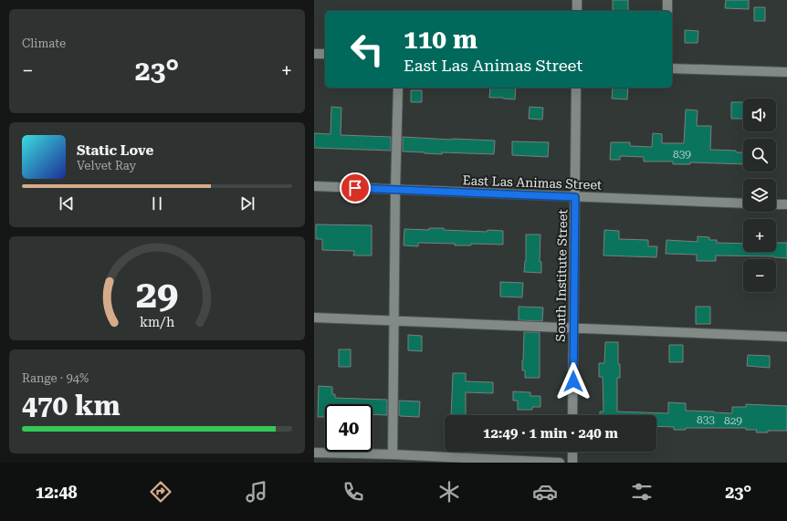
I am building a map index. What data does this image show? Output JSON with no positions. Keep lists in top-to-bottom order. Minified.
{"streets":{"street":["East Las Animas Street","South Institute Street"]},"crossings":[["East Las Animas Street","South Institute Street"]],"house_numbers":["839","833","829"],"page":{"tile":["Climate",["Range · 94%","470 km"]],"turn":["110 m","East Las Animas Street"],"heat":["−","23°","+"],"map_buttons":["+","−"],"song":["Static Love","Velvet Ray"],"limit":"40","trip":"12:49 · 1 min · 240 m","tabs":["12:48","23°"],"gauge":["29","km/h"]}}
